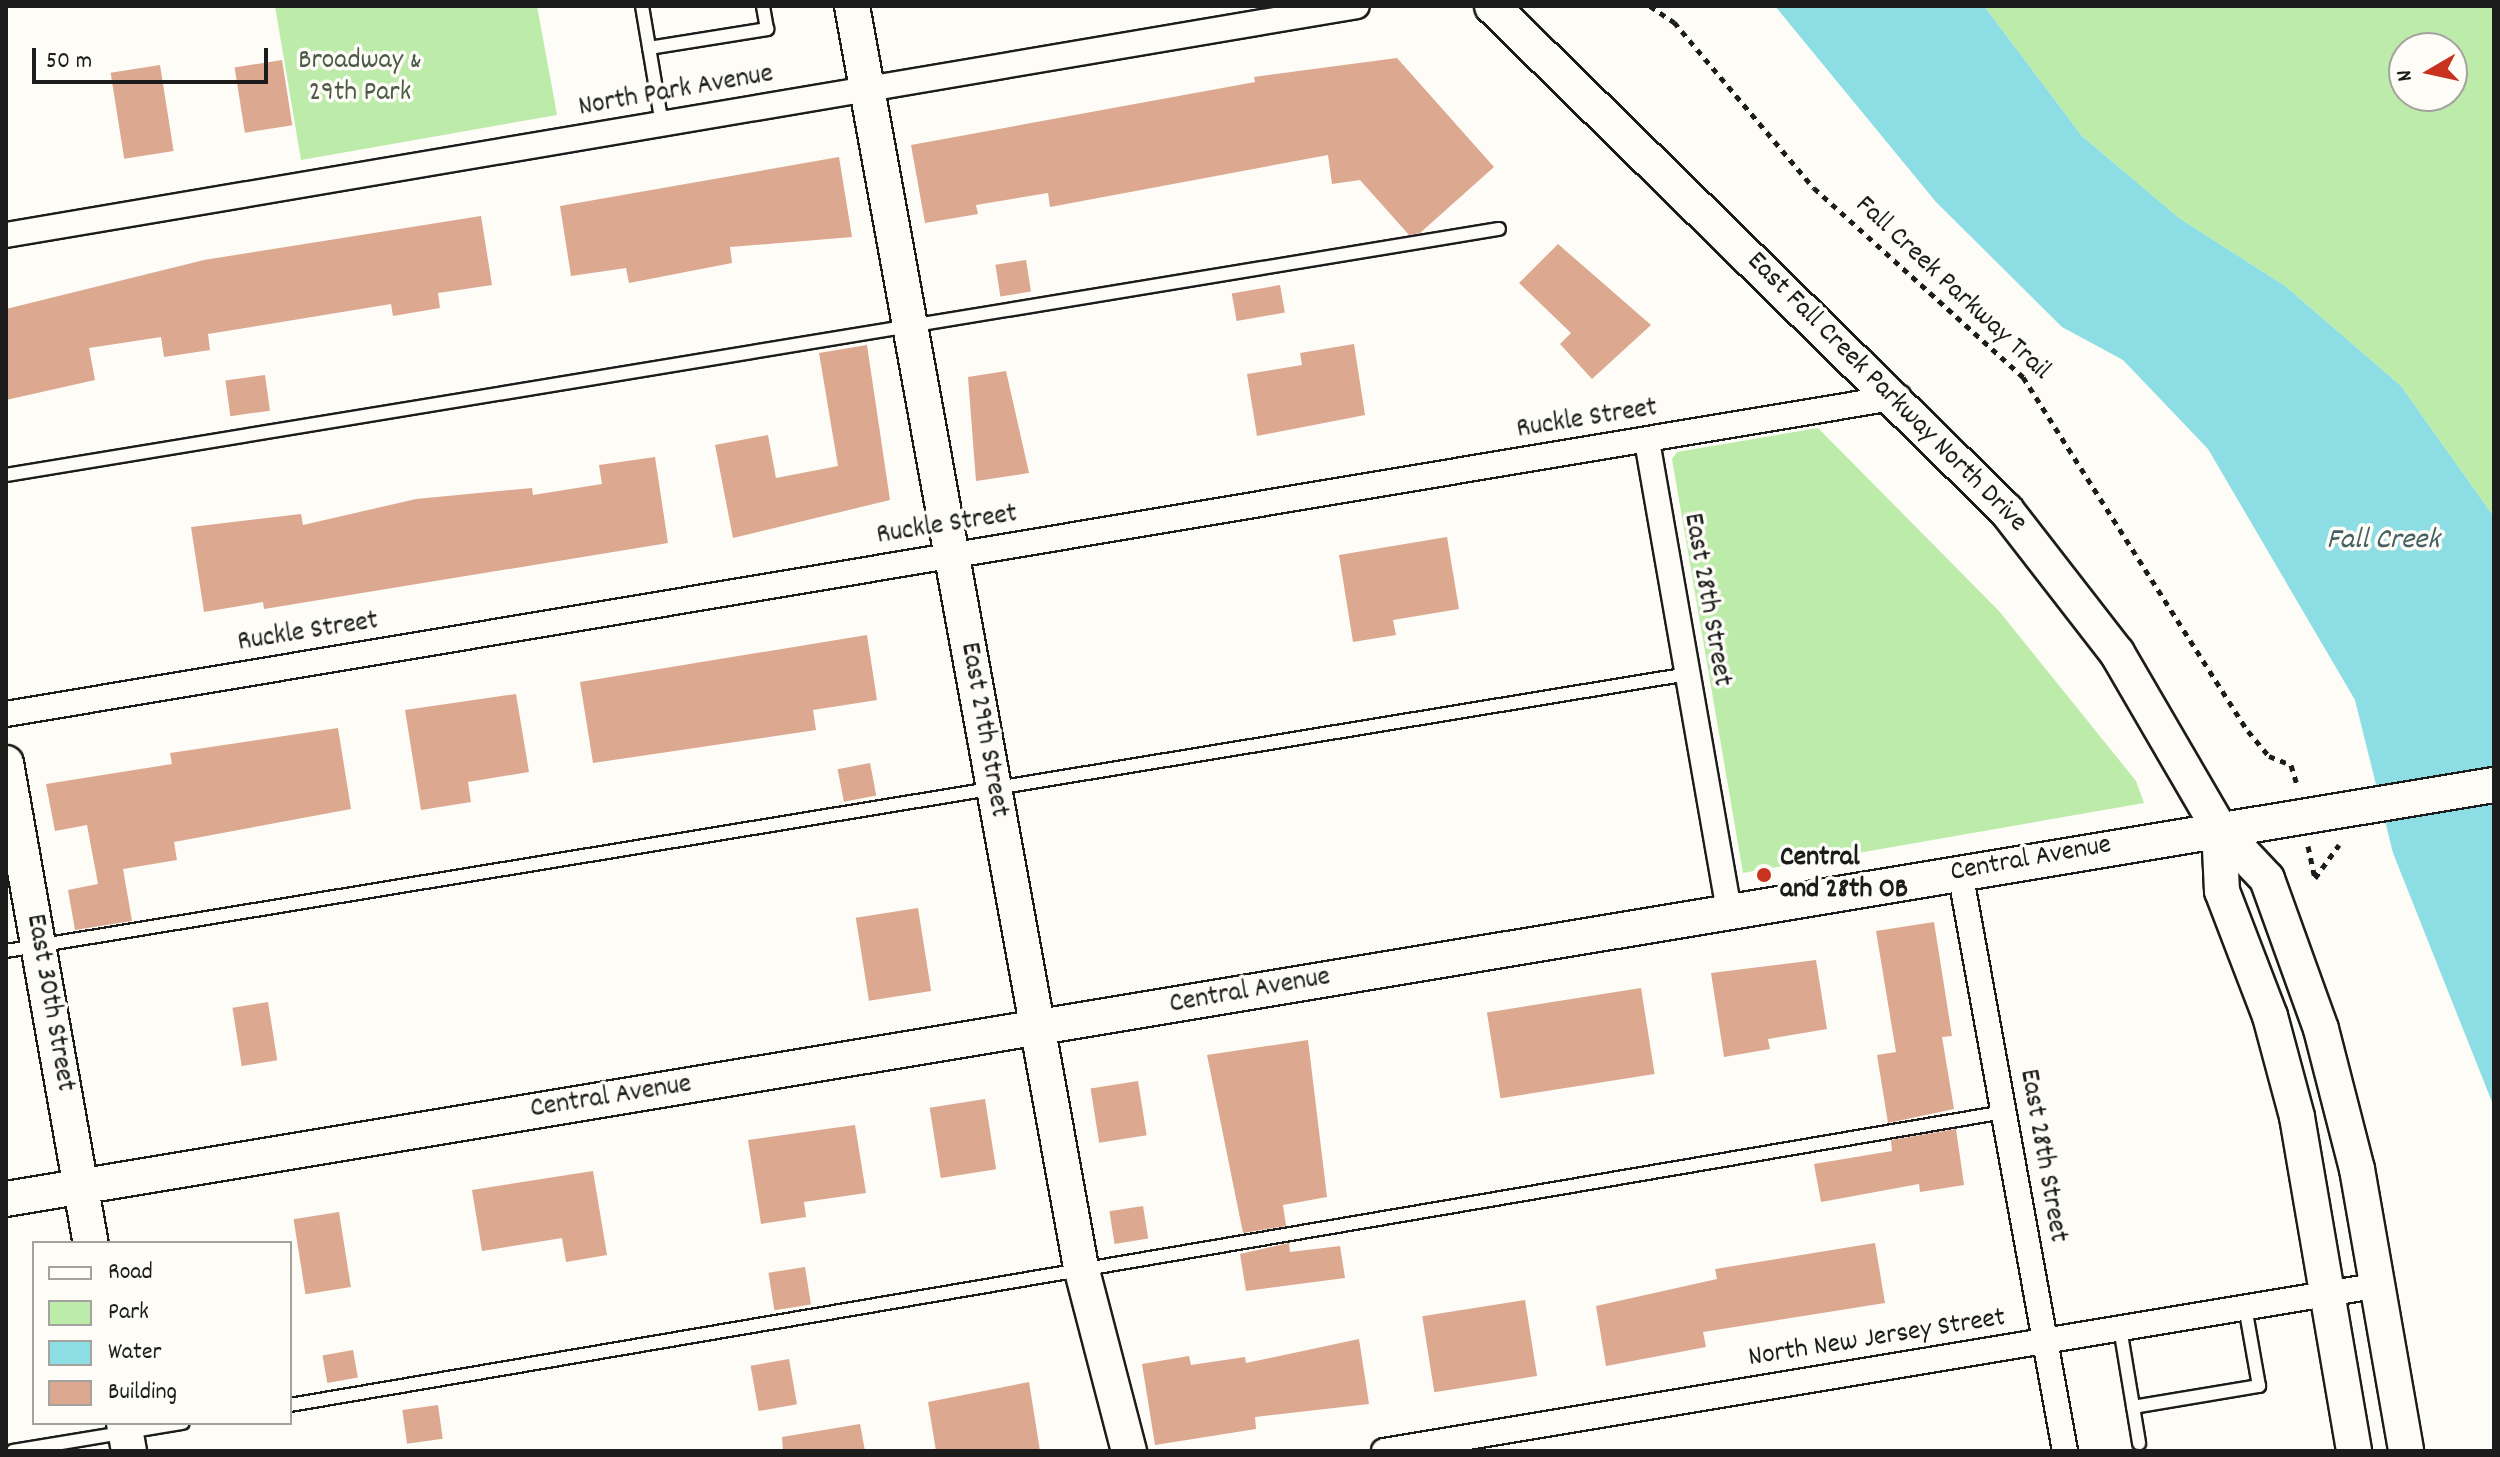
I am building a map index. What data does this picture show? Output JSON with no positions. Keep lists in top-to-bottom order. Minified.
{"streets":{"main road":["East Fall Creek Parkway North Drive","East 29th Street","Central Avenue","East 30th Street"],"street":["North Park Avenue","Ruckle Street","East 28th Street","North New Jersey Street"],"path":["Fall Creek Parkway Trail"]},"crossings":[["North Park Avenue","East 29th Street"],["East Fall Creek Parkway North Drive","Ruckle Street"],["East Fall Creek Parkway North Drive","Central Avenue"],["East Fall Creek Parkway North Drive","North New Jersey Street"],["Ruckle Street","East 28th Street"],["Ruckle Street","East 29th Street"],["East 28th Street","Central Avenue"],["East 28th Street","North New Jersey Street"],["East 29th Street","Central Avenue"],["Central Avenue","East 30th Street"]],"water":["Fall Creek"],"parks":["Broadway & 29th Park"],"places":["Central and 28th OB"],"legend":["Road","Park","Water","Building"],"scale_bar":"50 m","north":"left"}
